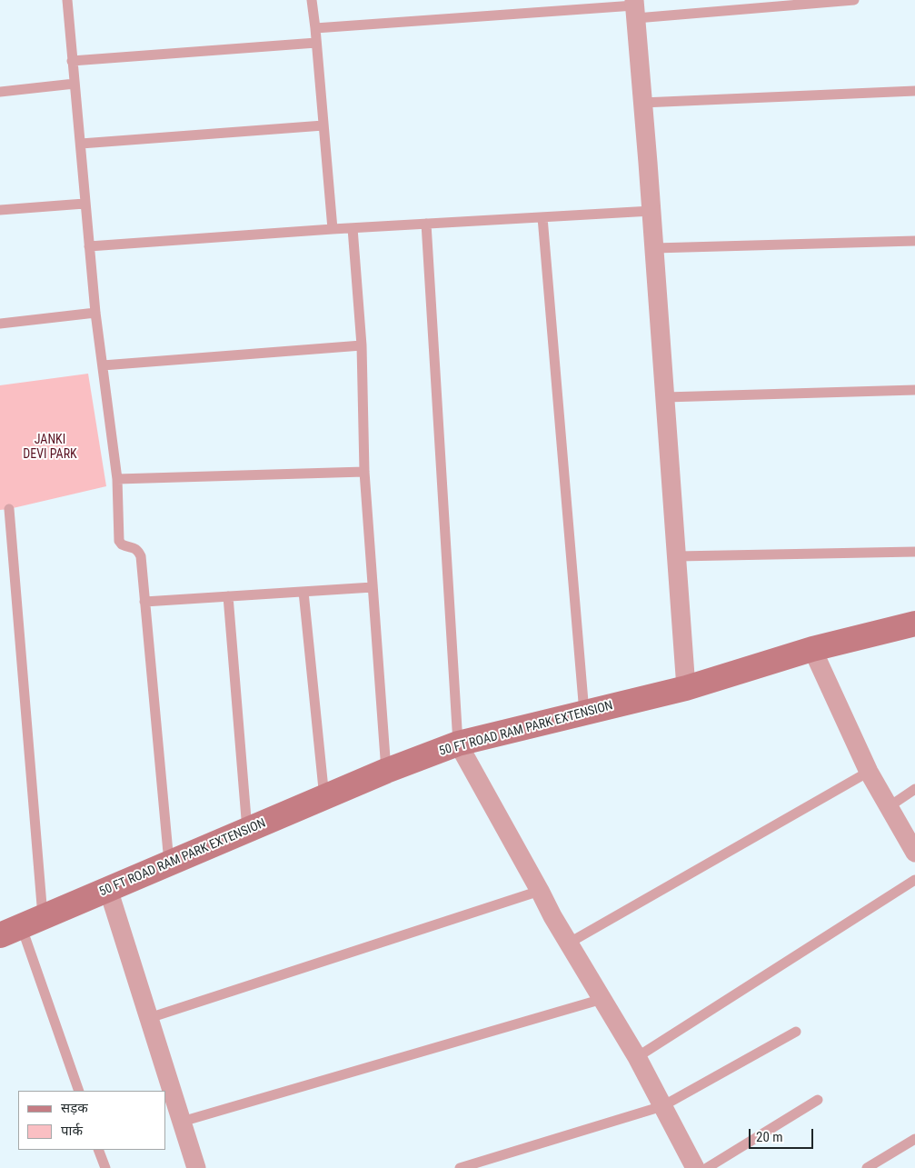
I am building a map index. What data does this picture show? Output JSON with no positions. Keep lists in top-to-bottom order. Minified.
{"streets":{"street":["50 FT ROAD RAM PARK EXTENSION"]},"parks":["JANKI DEVI PARK"],"legend":["सड़क","पार्क"],"scale_bar":"20 m"}
